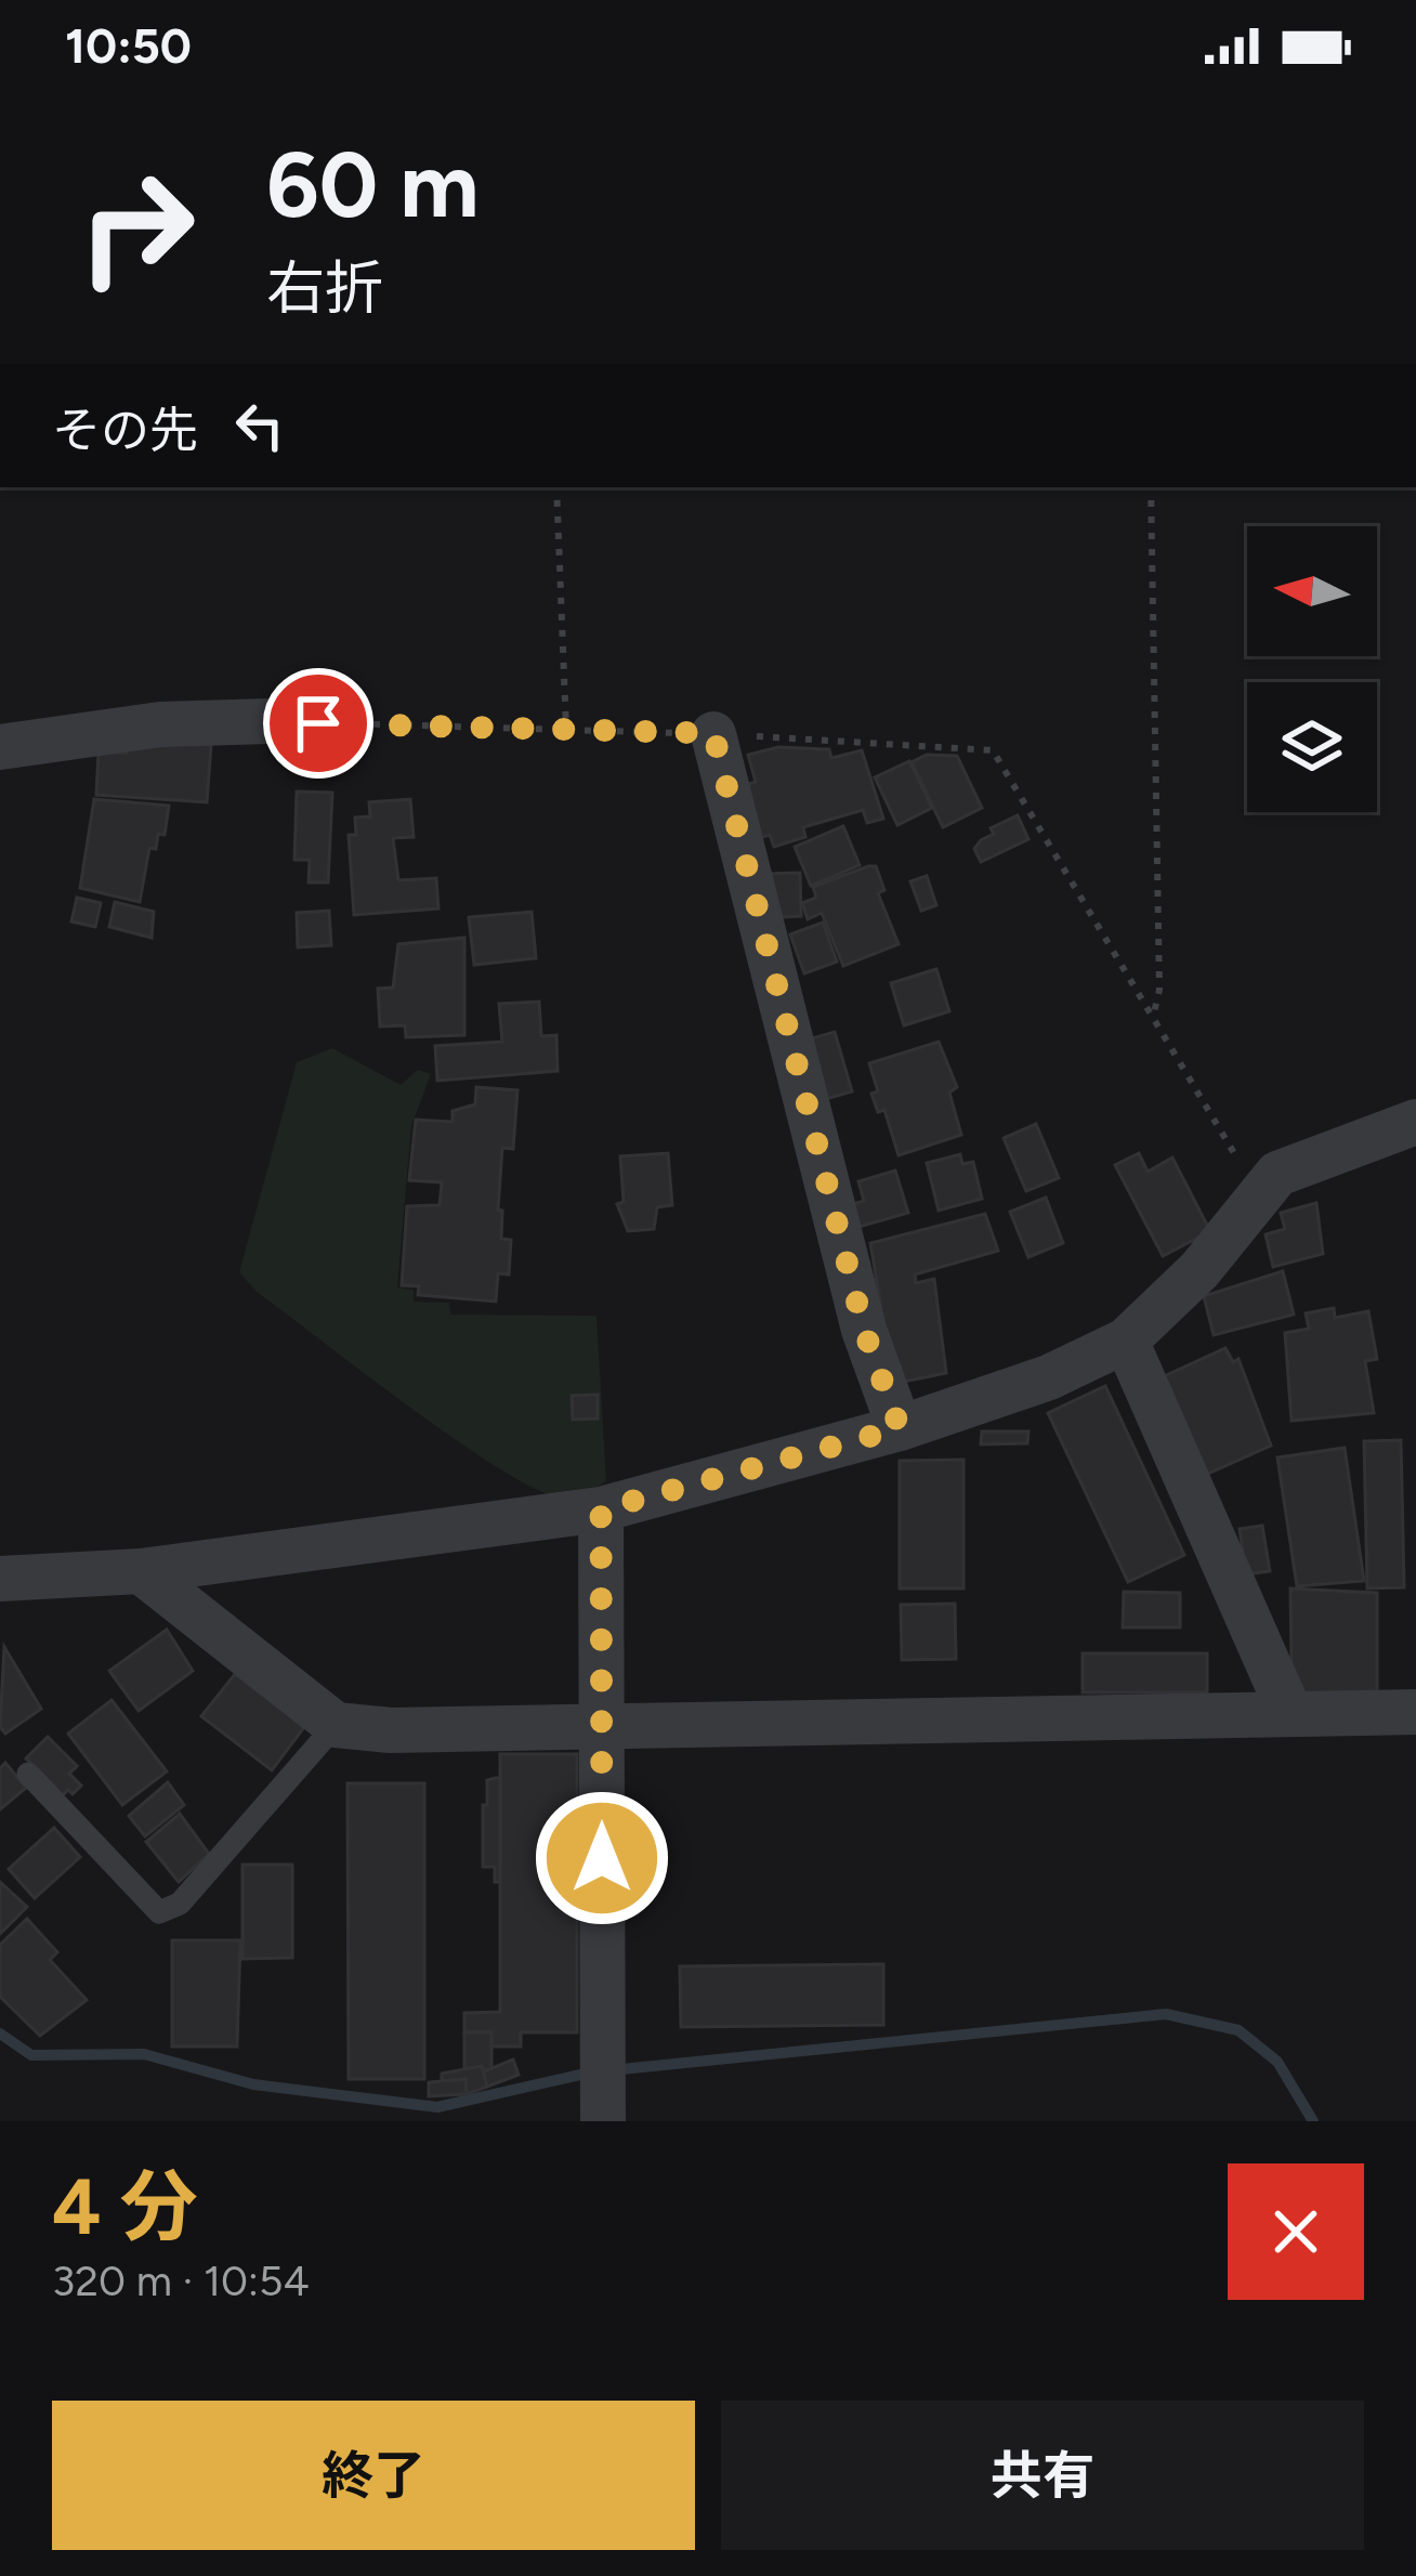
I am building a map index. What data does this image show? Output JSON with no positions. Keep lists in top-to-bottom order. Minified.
{"north":"left","page":{"status":"10:50","turn":["60 m","右折"],"then":"その先","heading":["4 分","320 m · 10:54"],"buttons":["終了","共有"]}}
